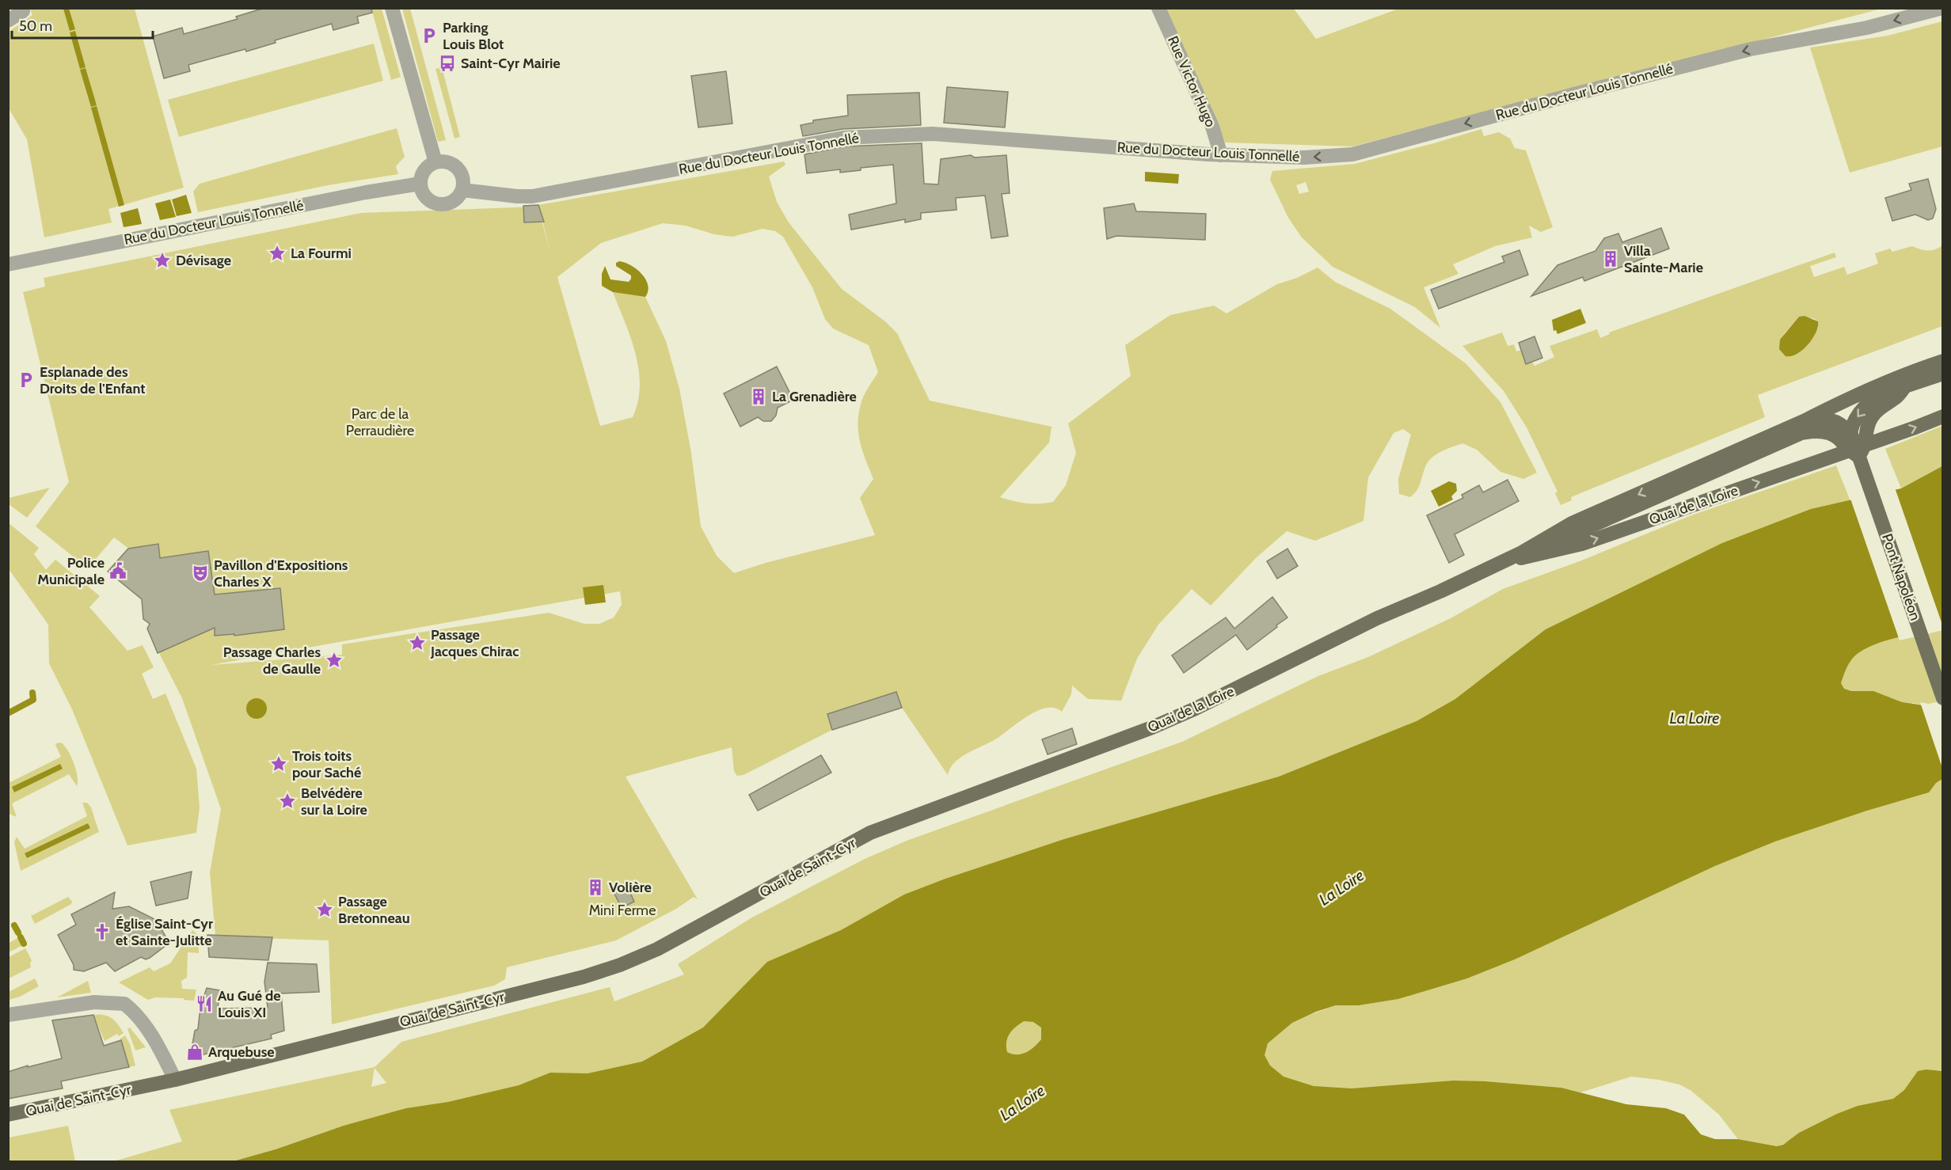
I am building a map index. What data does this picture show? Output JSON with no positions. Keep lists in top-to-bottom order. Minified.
{"streets":{"main road":["Quai de la Loire","Pont Napoléon","Quai de Saint-Cyr"],"street":["Rue Victor Hugo","Rue du Docteur Louis Tonnellé"]},"crossings":[["Rue Victor Hugo","Rue du Docteur Louis Tonnellé"],["Quai de la Loire","Quai de Saint-Cyr"]],"one_way":["Rue du Docteur Louis Tonnellé"],"water":["La Loire"],"parks":["Parc de la Perraudière","Mini Ferme"],"places":{"parking":["Parking Louis Blot","Esplanade des Droits de l'Enfant"],"bus stop":["Saint-Cyr Mairie"],"place":["La Fourmi","Dévisage","Passage Jacques Chirac","Passage Charles de Gaulle","Trois toits pour Saché","Belvédère sur la Loire","Passage Bretonneau"],"building":["Villa Sainte-Marie","La Grenadière","Volière"],"public building":["Police Municipale"],"theatre":["Pavillon d'Expositions Charles X"],"church":["Église Saint-Cyr et Sainte-Julitte"],"restaurant":["Au Gué de Louis XI"],"shop":["Arquebuse"]},"scale_bar":"50 m"}
